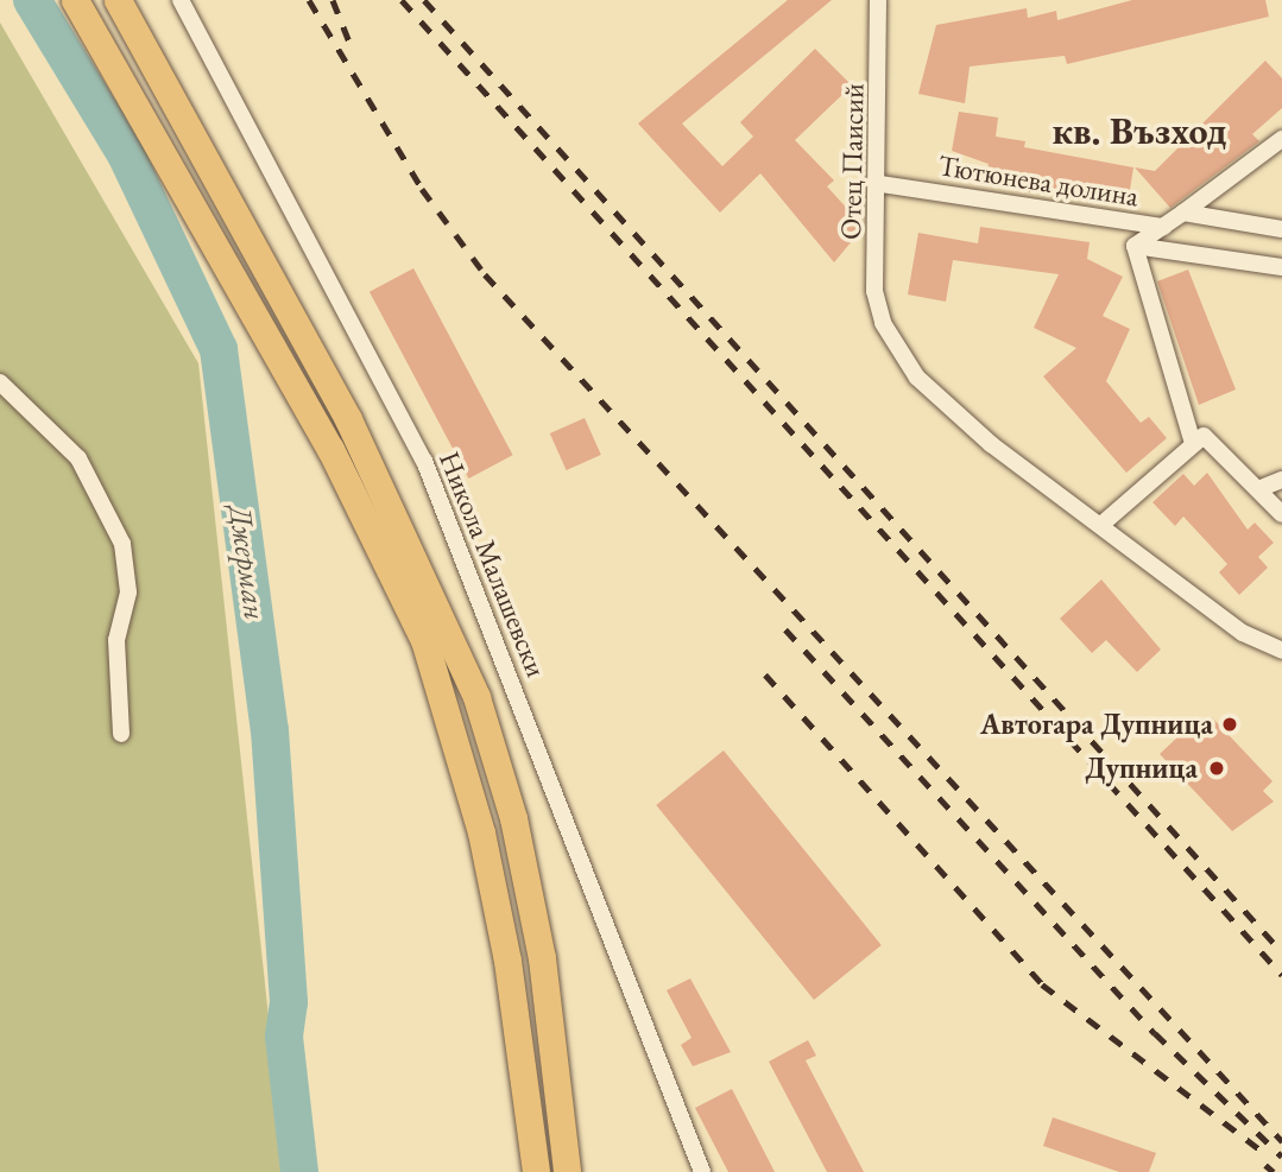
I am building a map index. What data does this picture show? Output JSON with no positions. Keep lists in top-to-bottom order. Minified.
{"streets":{"street":["Отец Паисий","Тютюнева долина","Никола Малашевски"]},"crossings":[["Отец Паисий","Тютюнева долина"]],"districts":["кв. Възход"],"water":["Джерман"],"places":["Автогара Дупница","Дупница"]}
